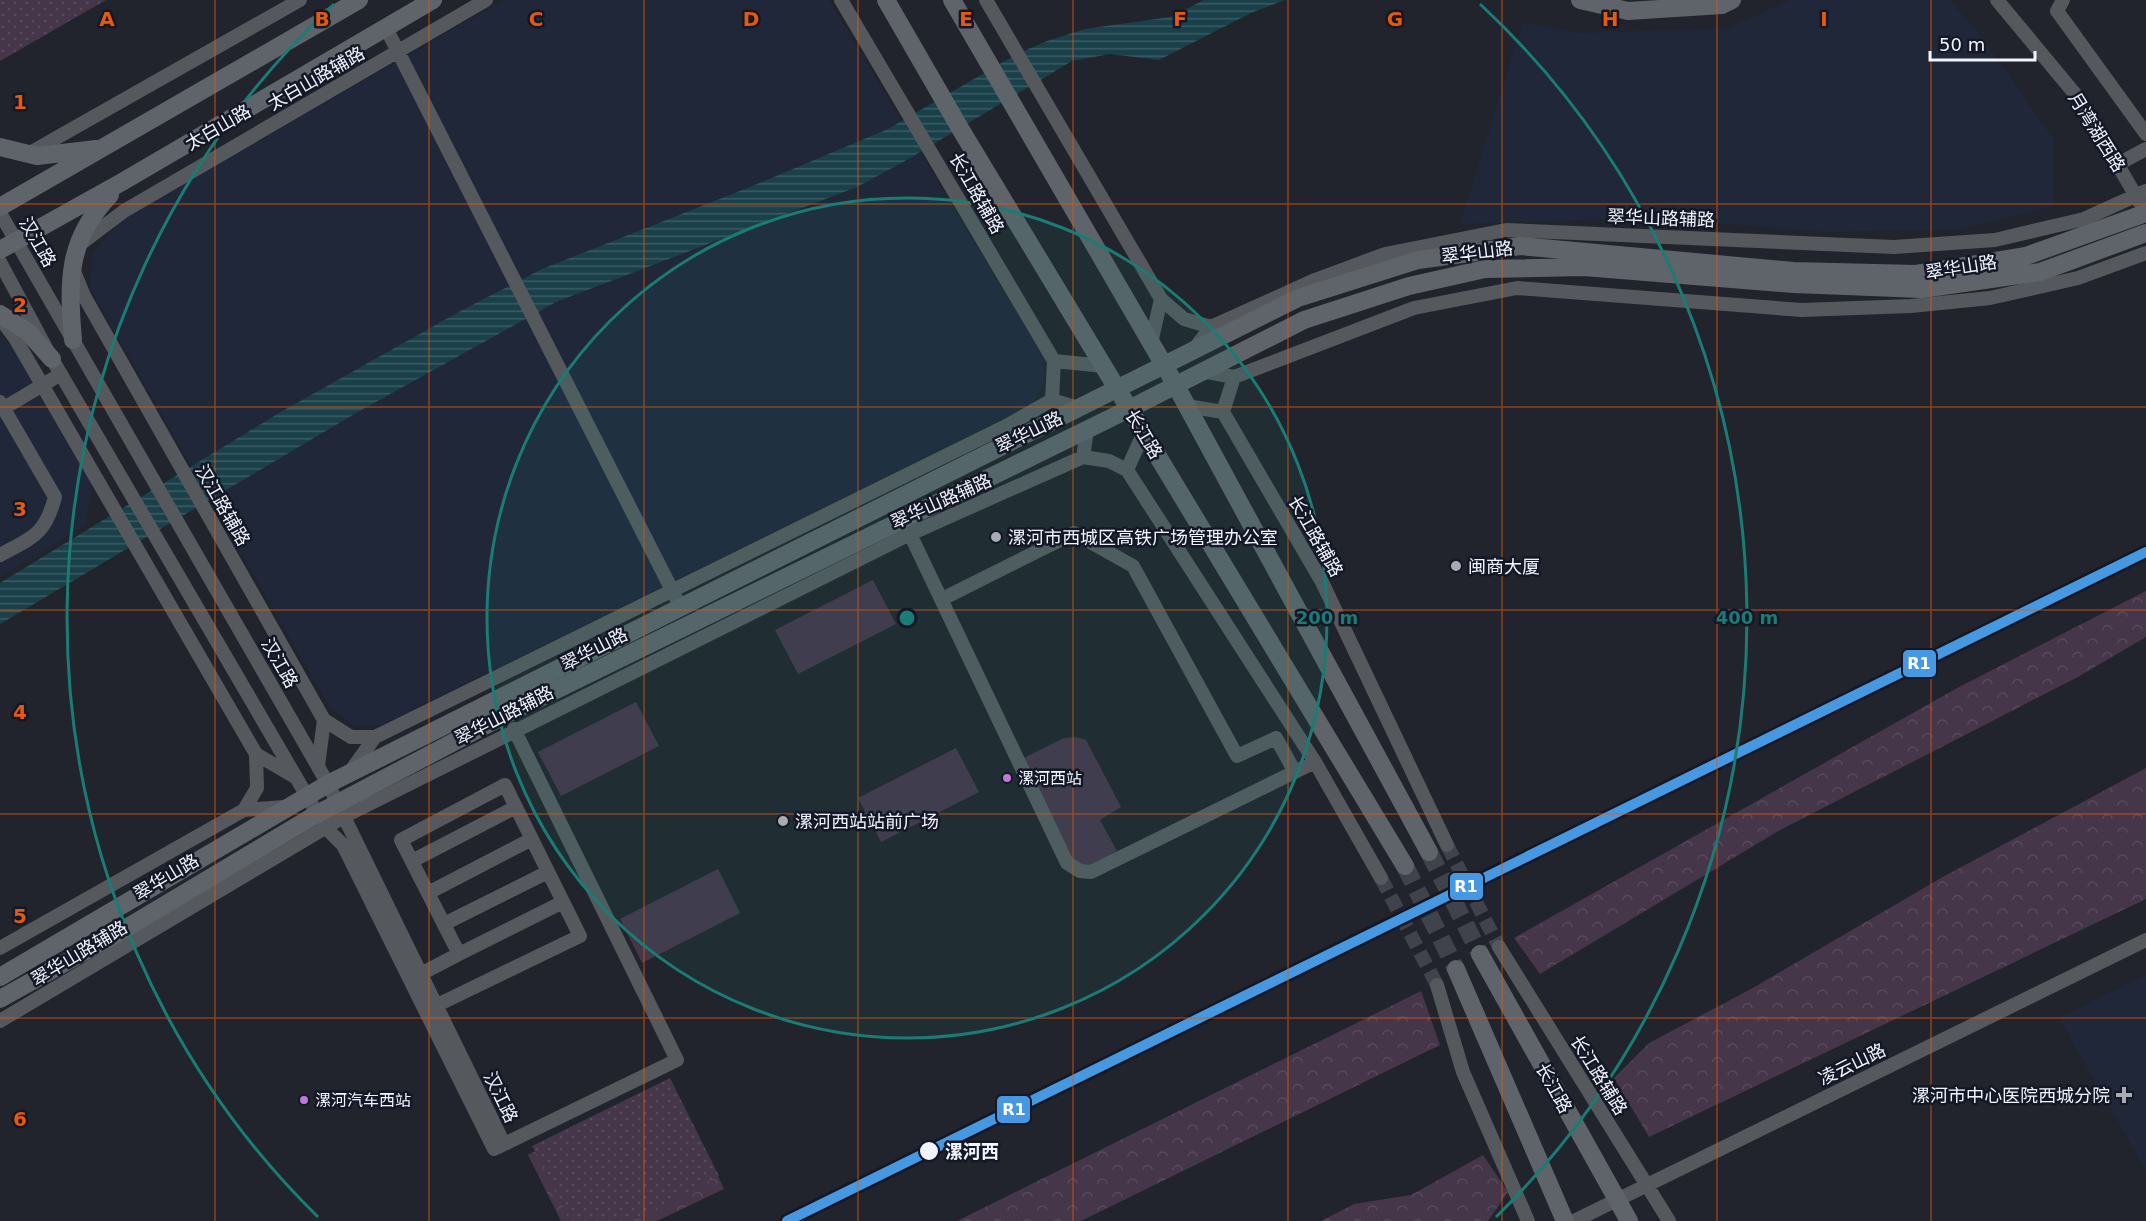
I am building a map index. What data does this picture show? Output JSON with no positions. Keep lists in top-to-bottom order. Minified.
{"streets":{"main road":["太白山路","翠华山路","长江路"],"street":["太白山路辅路","月湾湖西路","长江路辅路","翠华山路辅路","汉江路","汉江路辅路","凌云山路"]},"crossings":[["太白山路辅路","汉江路辅路"],["太白山路","汉江路"],["月湾湖西路","翠华山路辅路"],["月湾湖西路","翠华山路"],["长江路辅路","凌云山路"],["翠华山路辅路","汉江路"],["翠华山路辅路","翠华山路"],["汉江路","翠华山路"],["翠华山路","长江路"],["长江路","凌云山路"]],"places":{"other":["漯河市西城区高铁广场管理办公室","闽商大厦","漯河西站","漯河西站站前广场","漯河汽车西站","漯河西"],"health":["漯河市中心医院西城分院"]},"lines":["transit line R1"],"scale_bar":"50 m","grid":{"columns":["A","B","C","D","E","F","G","H","I"],"rows":["1","2","3","4","5","6"]},"rings":["200 m","400 m"]}
